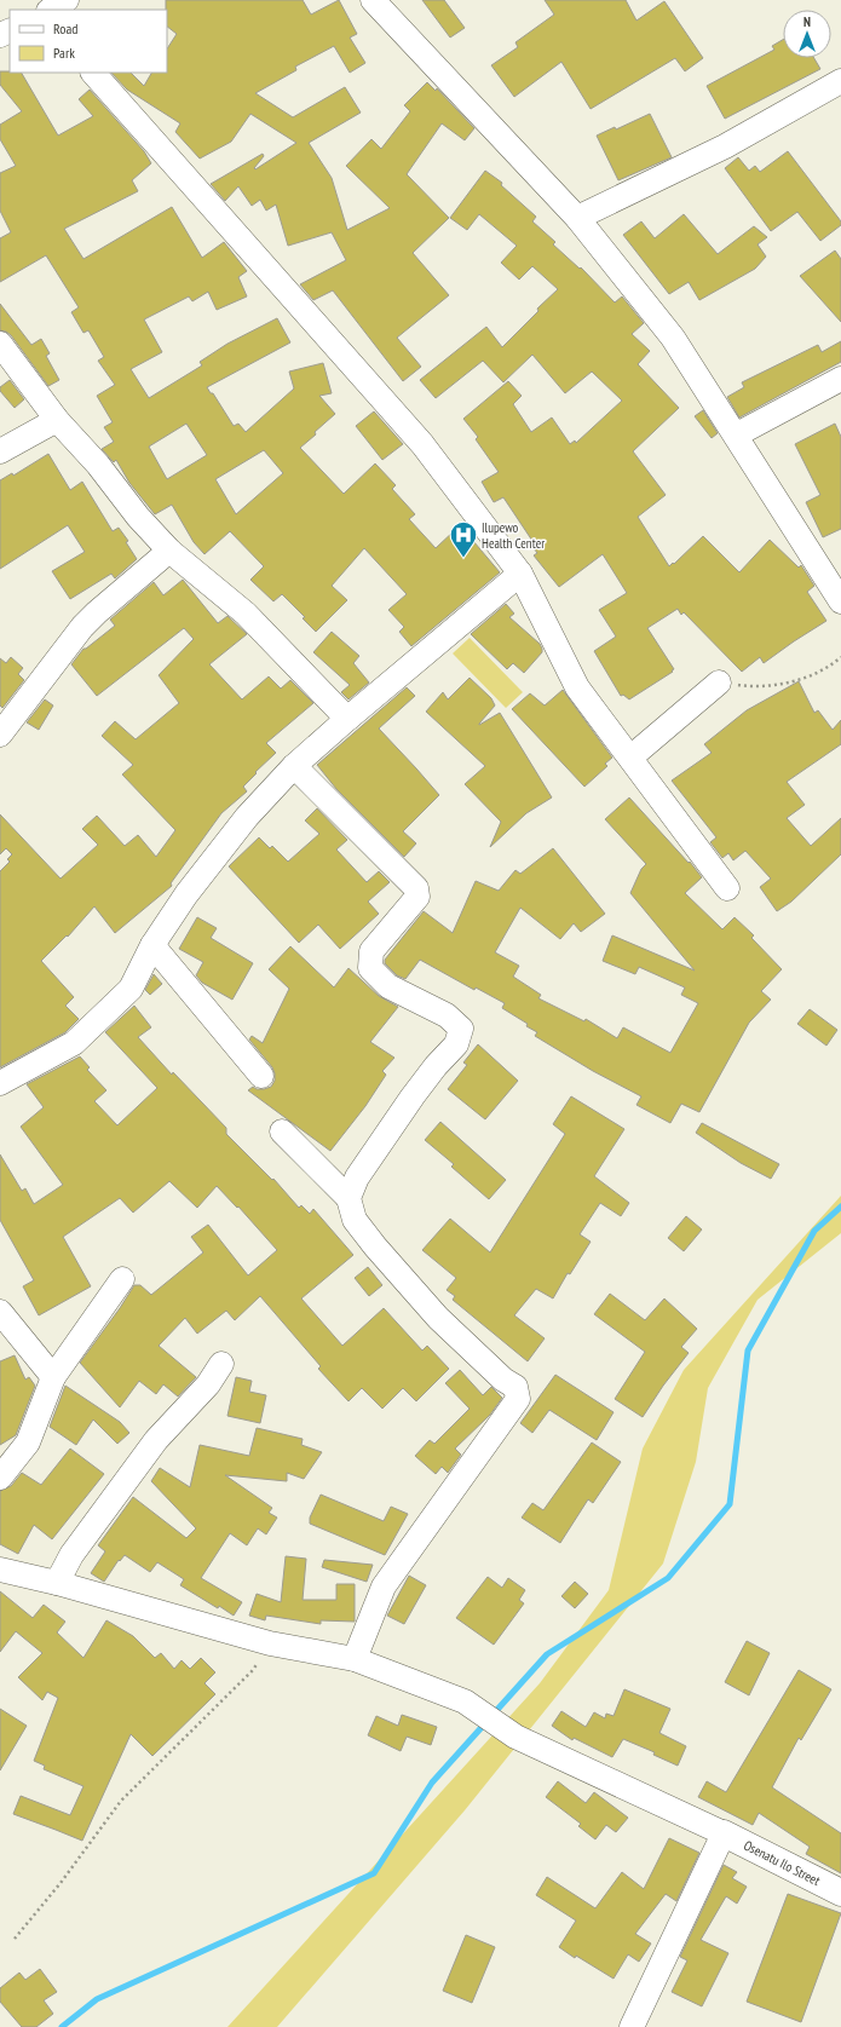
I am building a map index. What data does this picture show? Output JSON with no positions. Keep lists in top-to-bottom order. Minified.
{"streets":{"street":["Osenatu Ilo Street"]},"places":{"hospital":["Ilupewo Health Center"]},"legend":["Road","Park"],"north":"top"}
